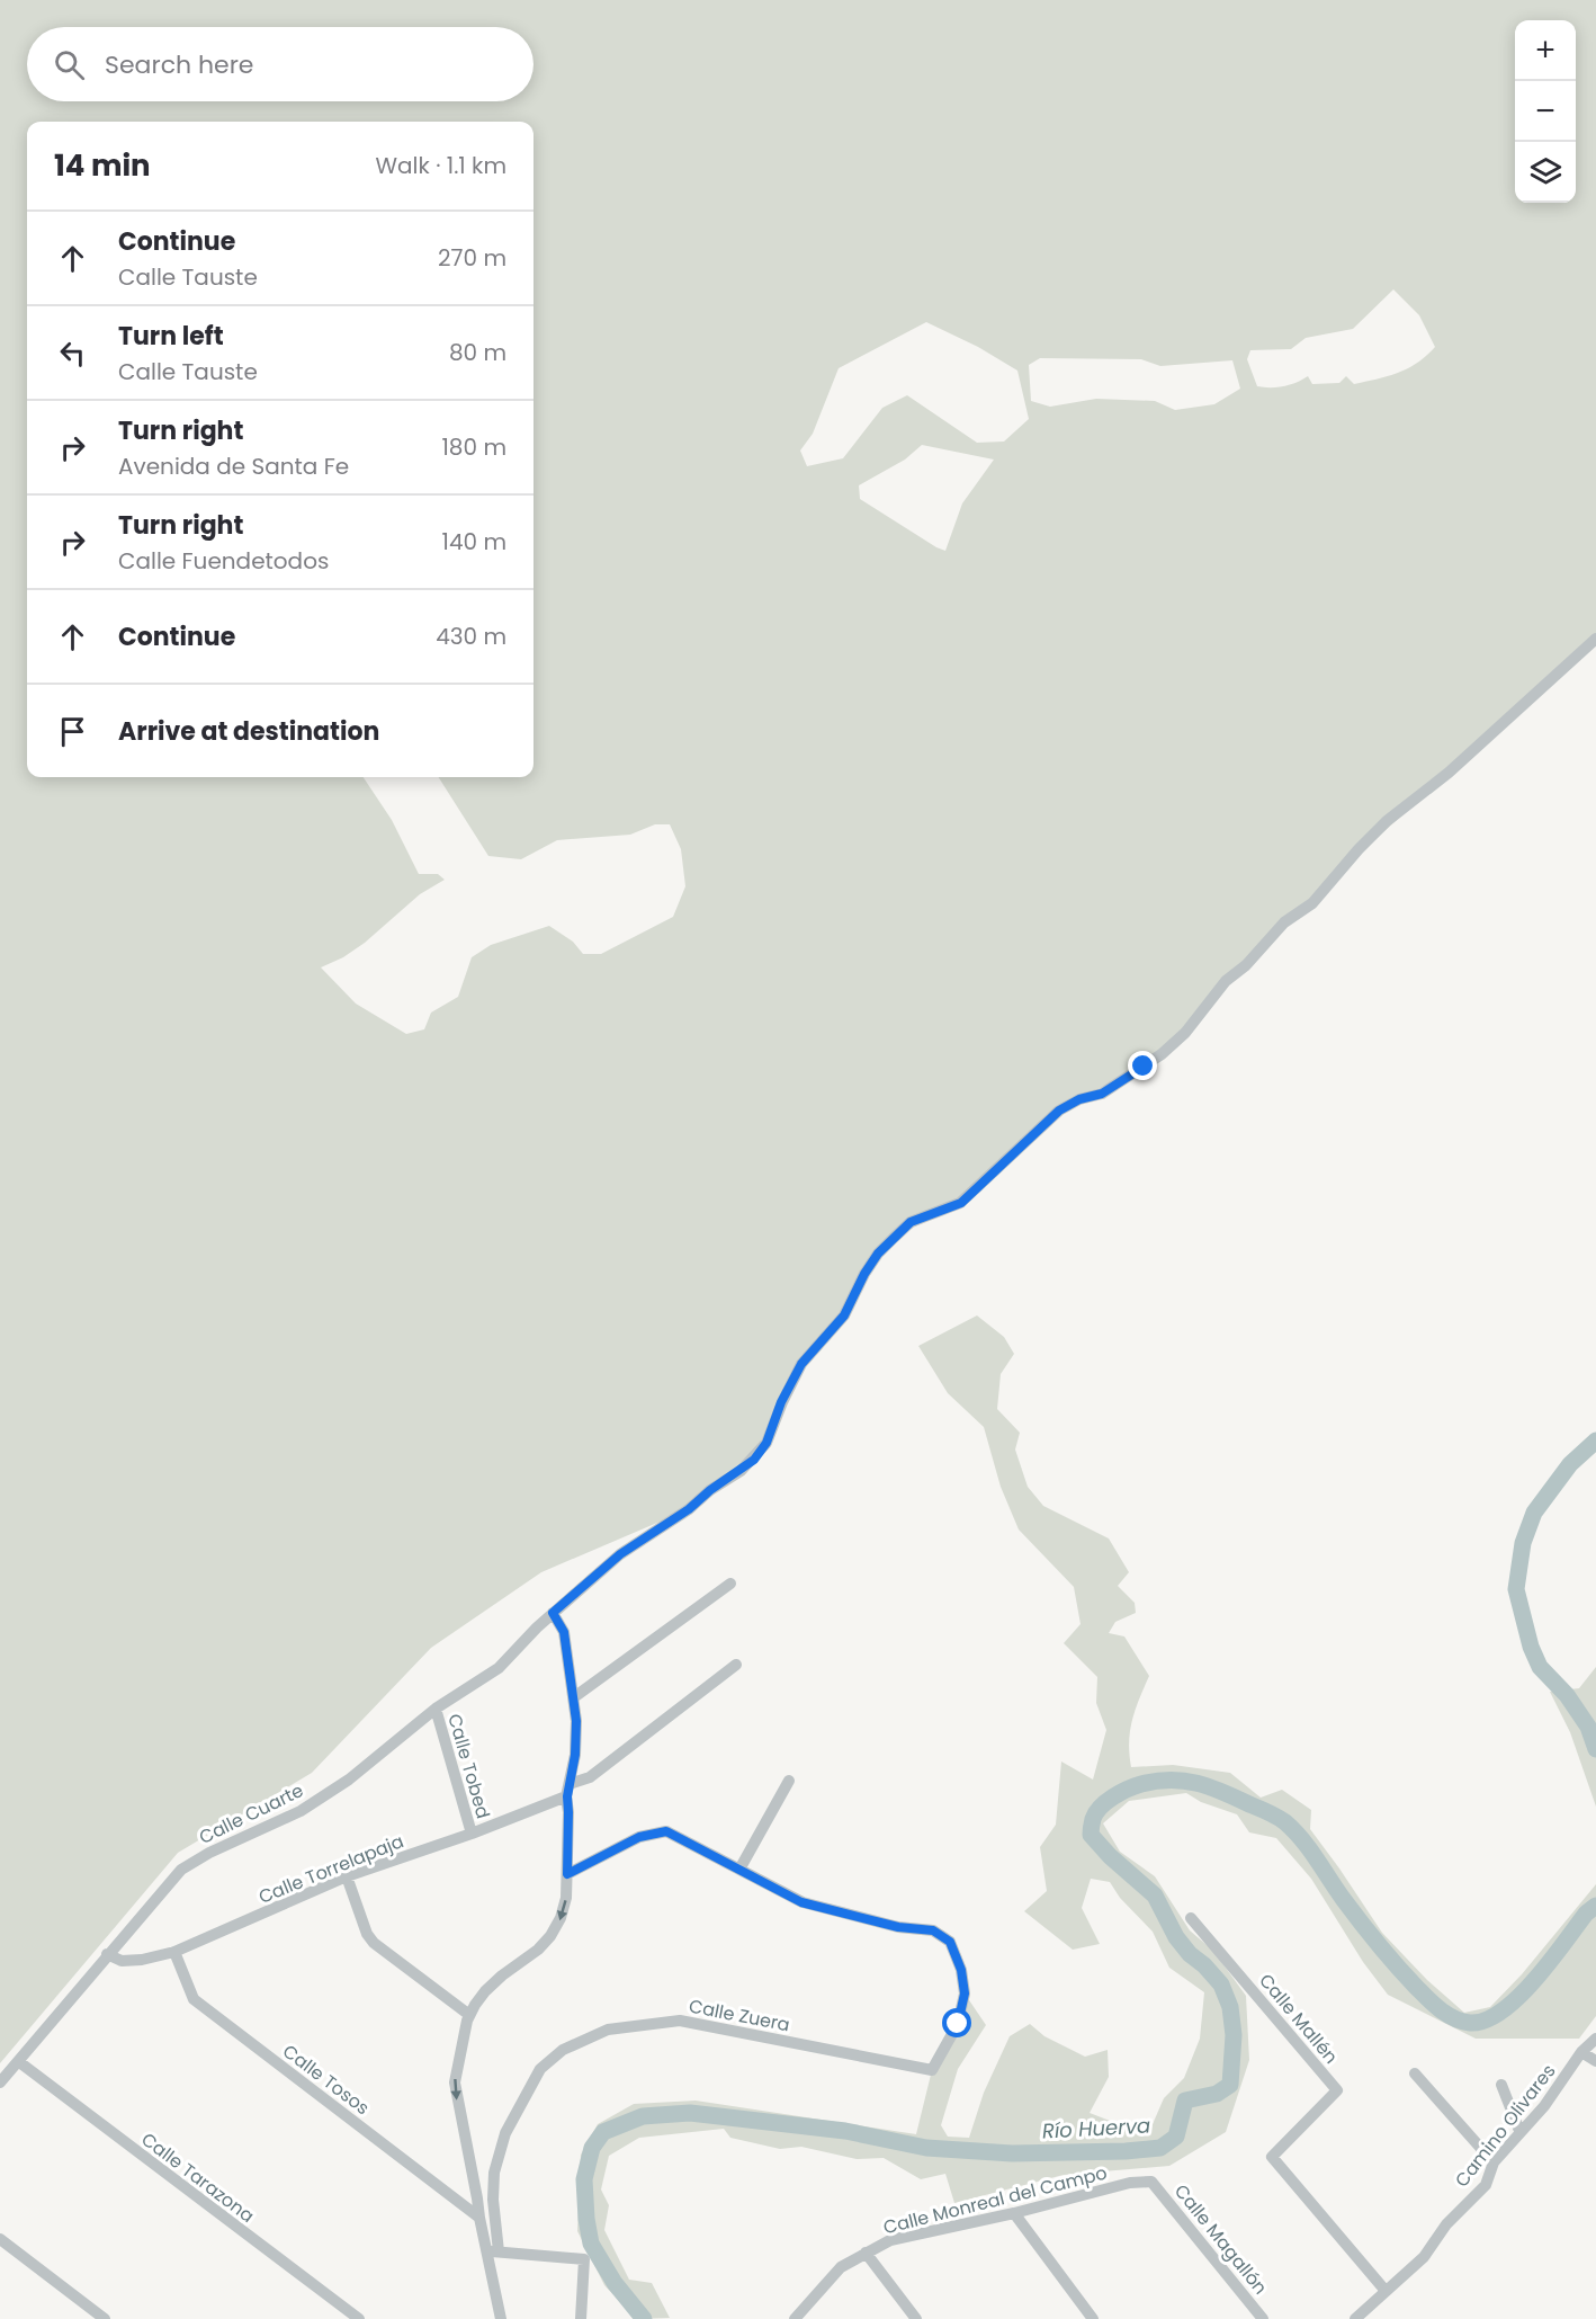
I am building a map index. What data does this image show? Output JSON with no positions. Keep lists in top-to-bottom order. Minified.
{"streets":{"street":["Calle Tobed","Calle Cuarte","Calle Torrelapaja","Calle Zuera","Calle Mallén","Calle Tosos","Camino Olivares","Calle Tarazona","Calle Monreal del Campo","Calle Magallón"]},"crossings":[["Calle Tobed","Calle Cuarte"],["Calle Tobed","Calle Torrelapaja"],["Calle Cuarte","Calle Torrelapaja"],["Calle Cuarte","Calle Tarazona"],["Calle Torrelapaja","Calle Tosos"],["Calle Mallén","Camino Olivares"],["Calle Monreal del Campo","Calle Magallón"]],"water":["Río Huerva"],"page":{"map_buttons":["+","−"],"search":"Search here","heading":["14 min","Walk · 1.1 km"],"list":[["Continue","Calle Tauste","270 m"],["Turn left","Calle Tauste","80 m"],["Turn right","Avenida de Santa Fe","180 m"],["Turn right","Calle Fuendetodos","140 m"],["Continue","430 m"],"Arrive at destination"]}}
